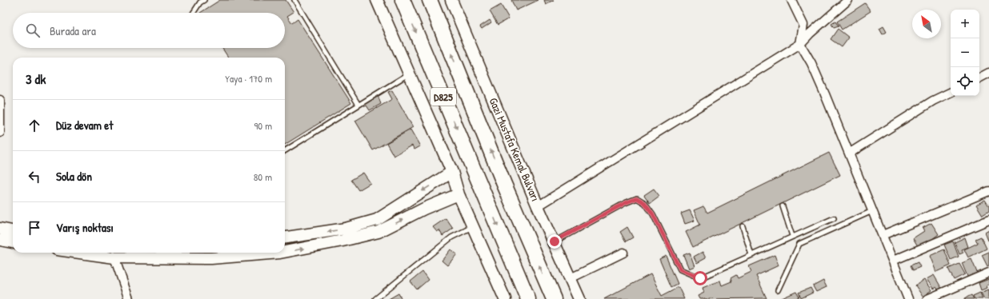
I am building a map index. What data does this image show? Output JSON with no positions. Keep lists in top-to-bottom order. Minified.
{"streets":{"highway":["D825","Gazi Mustafa Kemal Bulvarı"]},"north":"top left","page":{"map_buttons":["+","−"],"search":"Burada ara","heading":["3 dk","Yaya · 170 m"],"list":[["Düz devam et","90 m"],["Sola dön","80 m"],"Varış noktası"]}}
